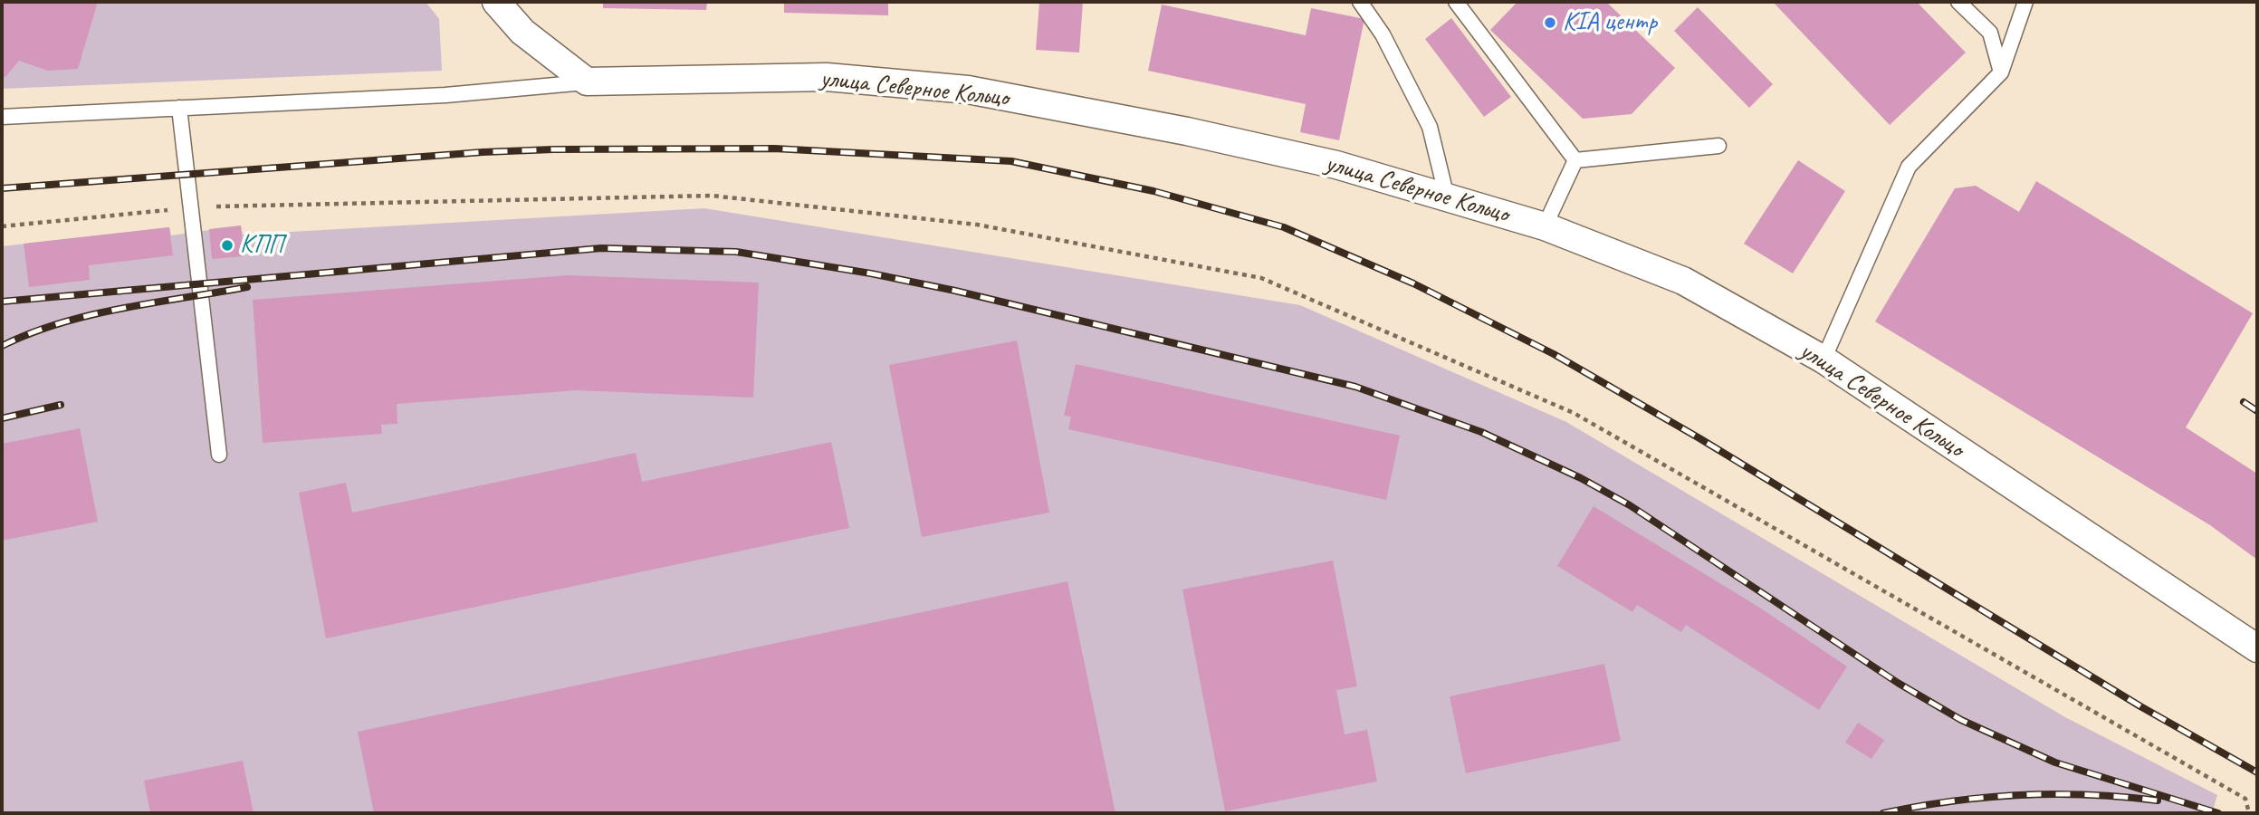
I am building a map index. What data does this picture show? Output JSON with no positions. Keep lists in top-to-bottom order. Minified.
{"streets":{"street":["улица Северное Кольцо"]},"places":["KIA центр","КПП"]}
